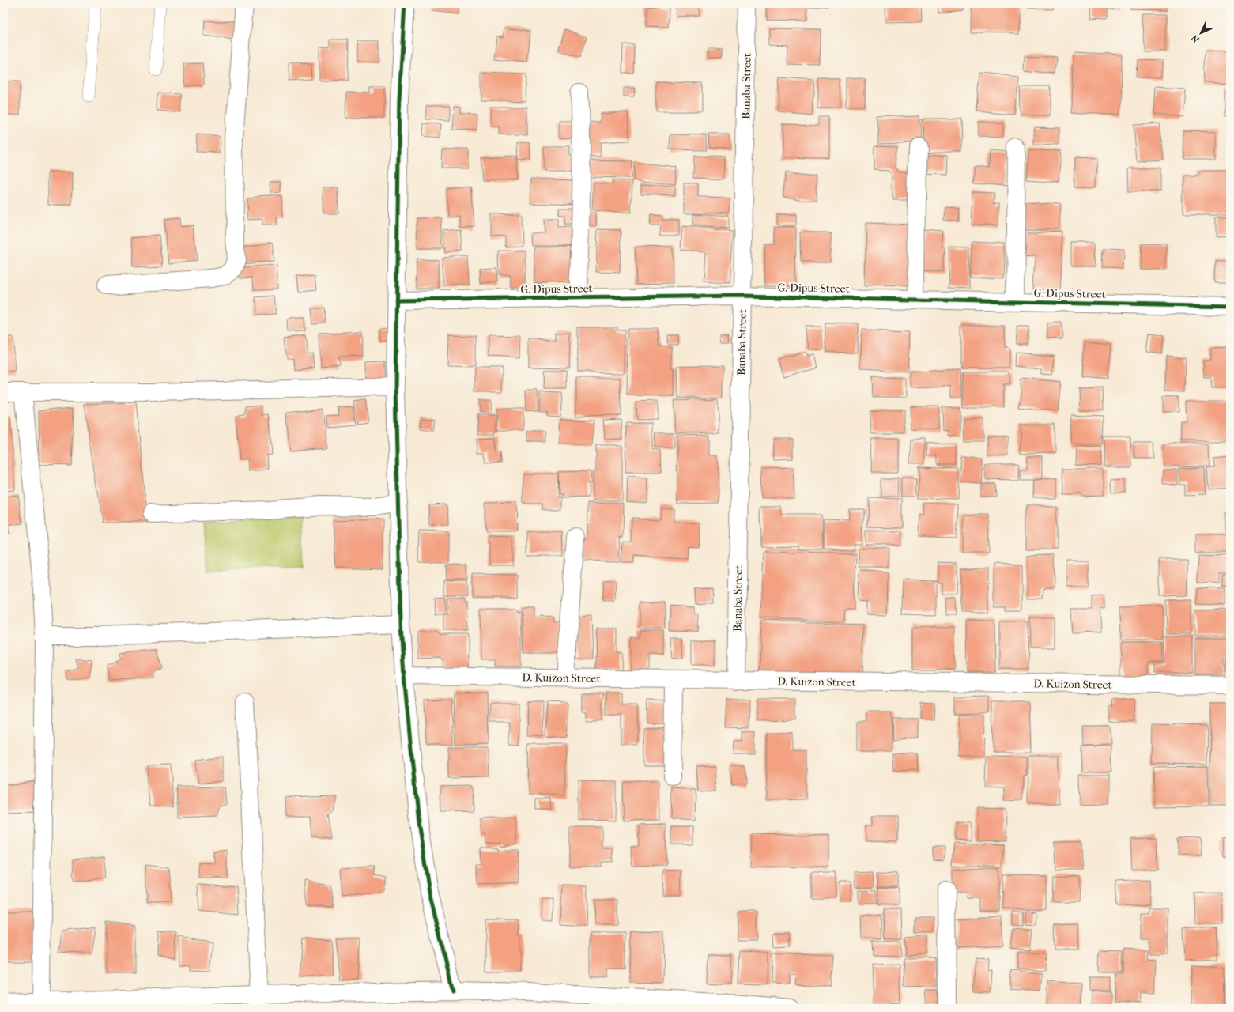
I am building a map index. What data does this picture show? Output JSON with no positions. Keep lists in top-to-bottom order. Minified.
{"streets":{"street":["Banaba Street","G. Dipus Street","D. Kuizon Street"]},"crossings":[["Banaba Street","G. Dipus Street"],["Banaba Street","D. Kuizon Street"]],"north":"bottom left"}
